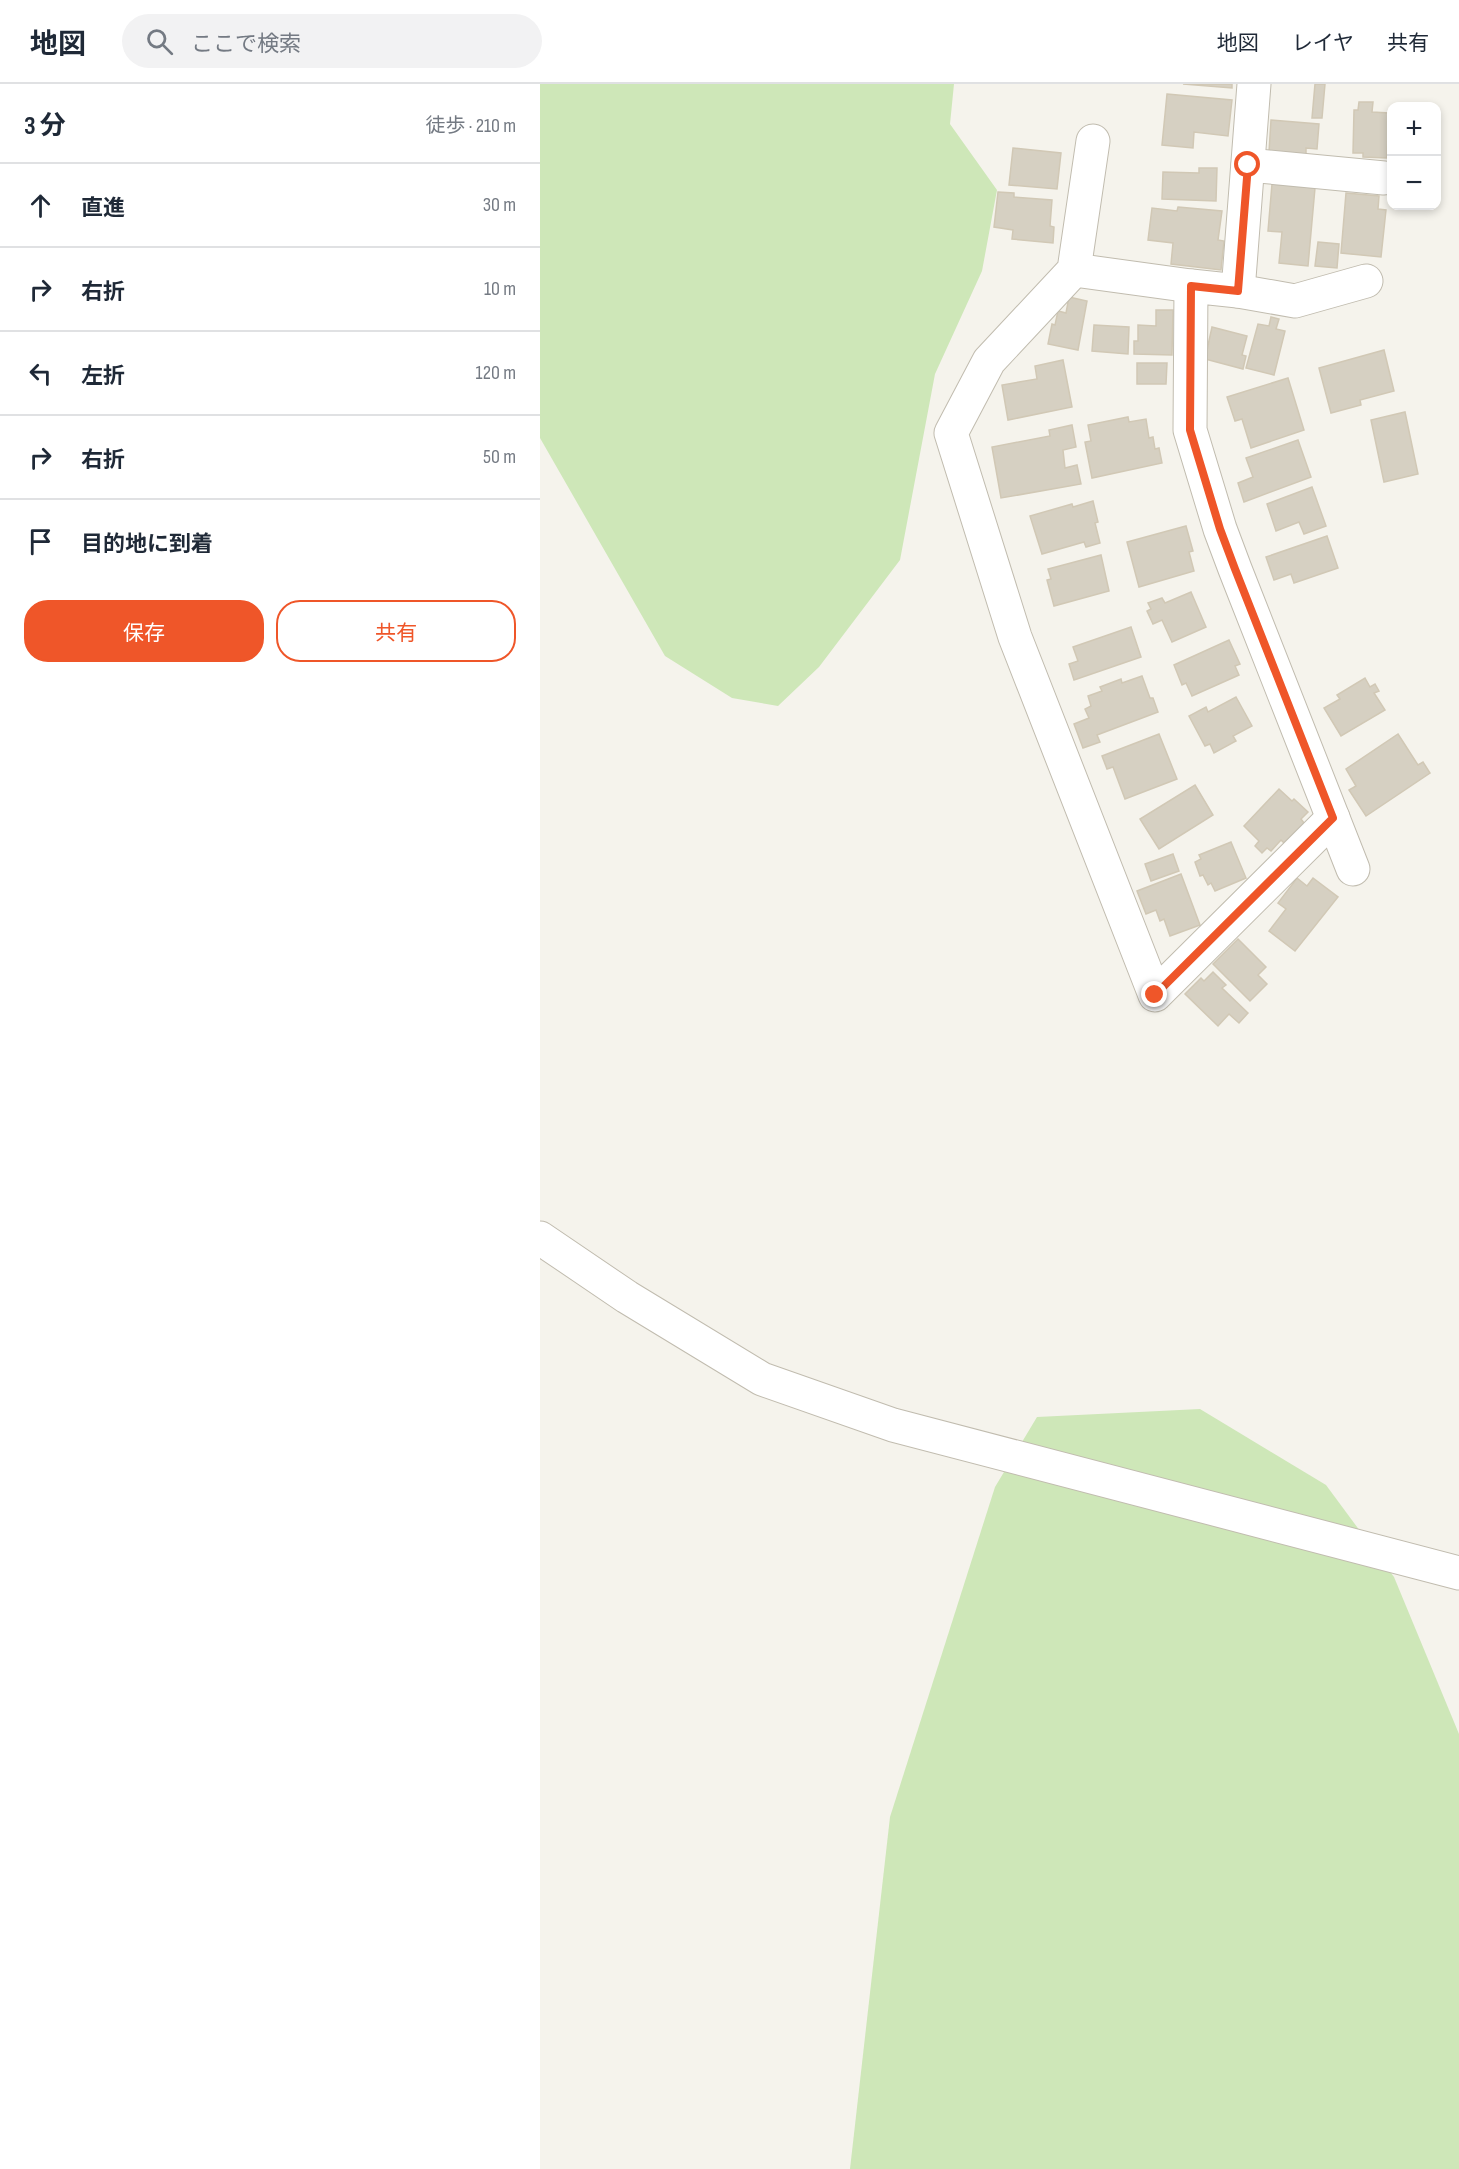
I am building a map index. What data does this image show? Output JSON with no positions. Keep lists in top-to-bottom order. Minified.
{"page":{"header":"地図","search":"ここで検索","nav":["地図","レイヤ","共有"],"heading":["3 分","徒歩 · 210 m"],"map_buttons":["+","−"],"list":[["直進","30 m"],["右折","10 m"],["左折","120 m"],["右折","50 m"],"目的地に到着"],"buttons":["保存","共有"]}}
